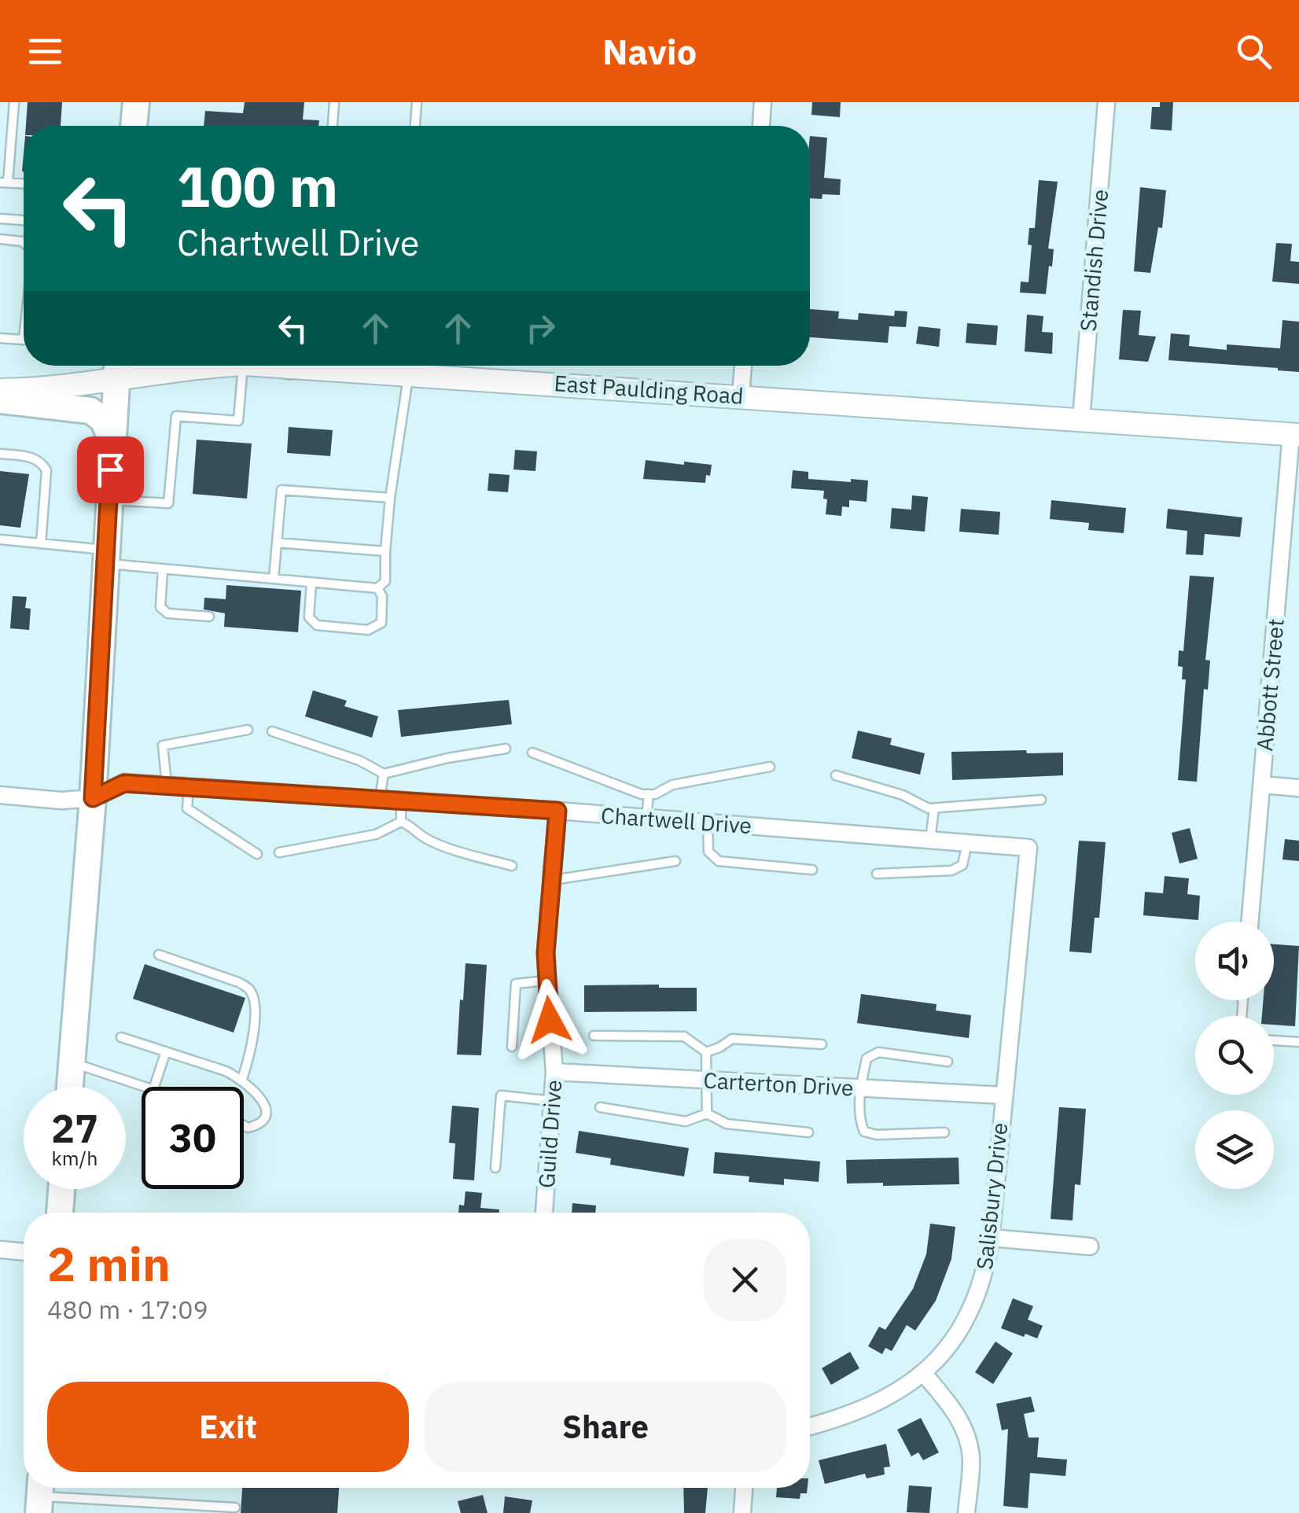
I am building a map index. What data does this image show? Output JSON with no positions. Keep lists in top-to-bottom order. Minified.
{"streets":{"main road":["East Paulding Road"],"street":["Standish Drive","Abbott Street","Chartwell Drive","Carterton Drive","Guild Drive","Salisbury Drive"]},"crossings":[["Standish Drive","East Paulding Road"],["East Paulding Road","Abbott Street"],["Chartwell Drive","Guild Drive"],["Chartwell Drive","Salisbury Drive"],["Carterton Drive","Guild Drive"],["Carterton Drive","Salisbury Drive"]],"page":{"header":"Navio","turn":["100 m","Chartwell Drive"],"speed":"27 km/h","limit":"30","heading":["2 min","480 m · 17:09"],"buttons":["Exit","Share"]}}
